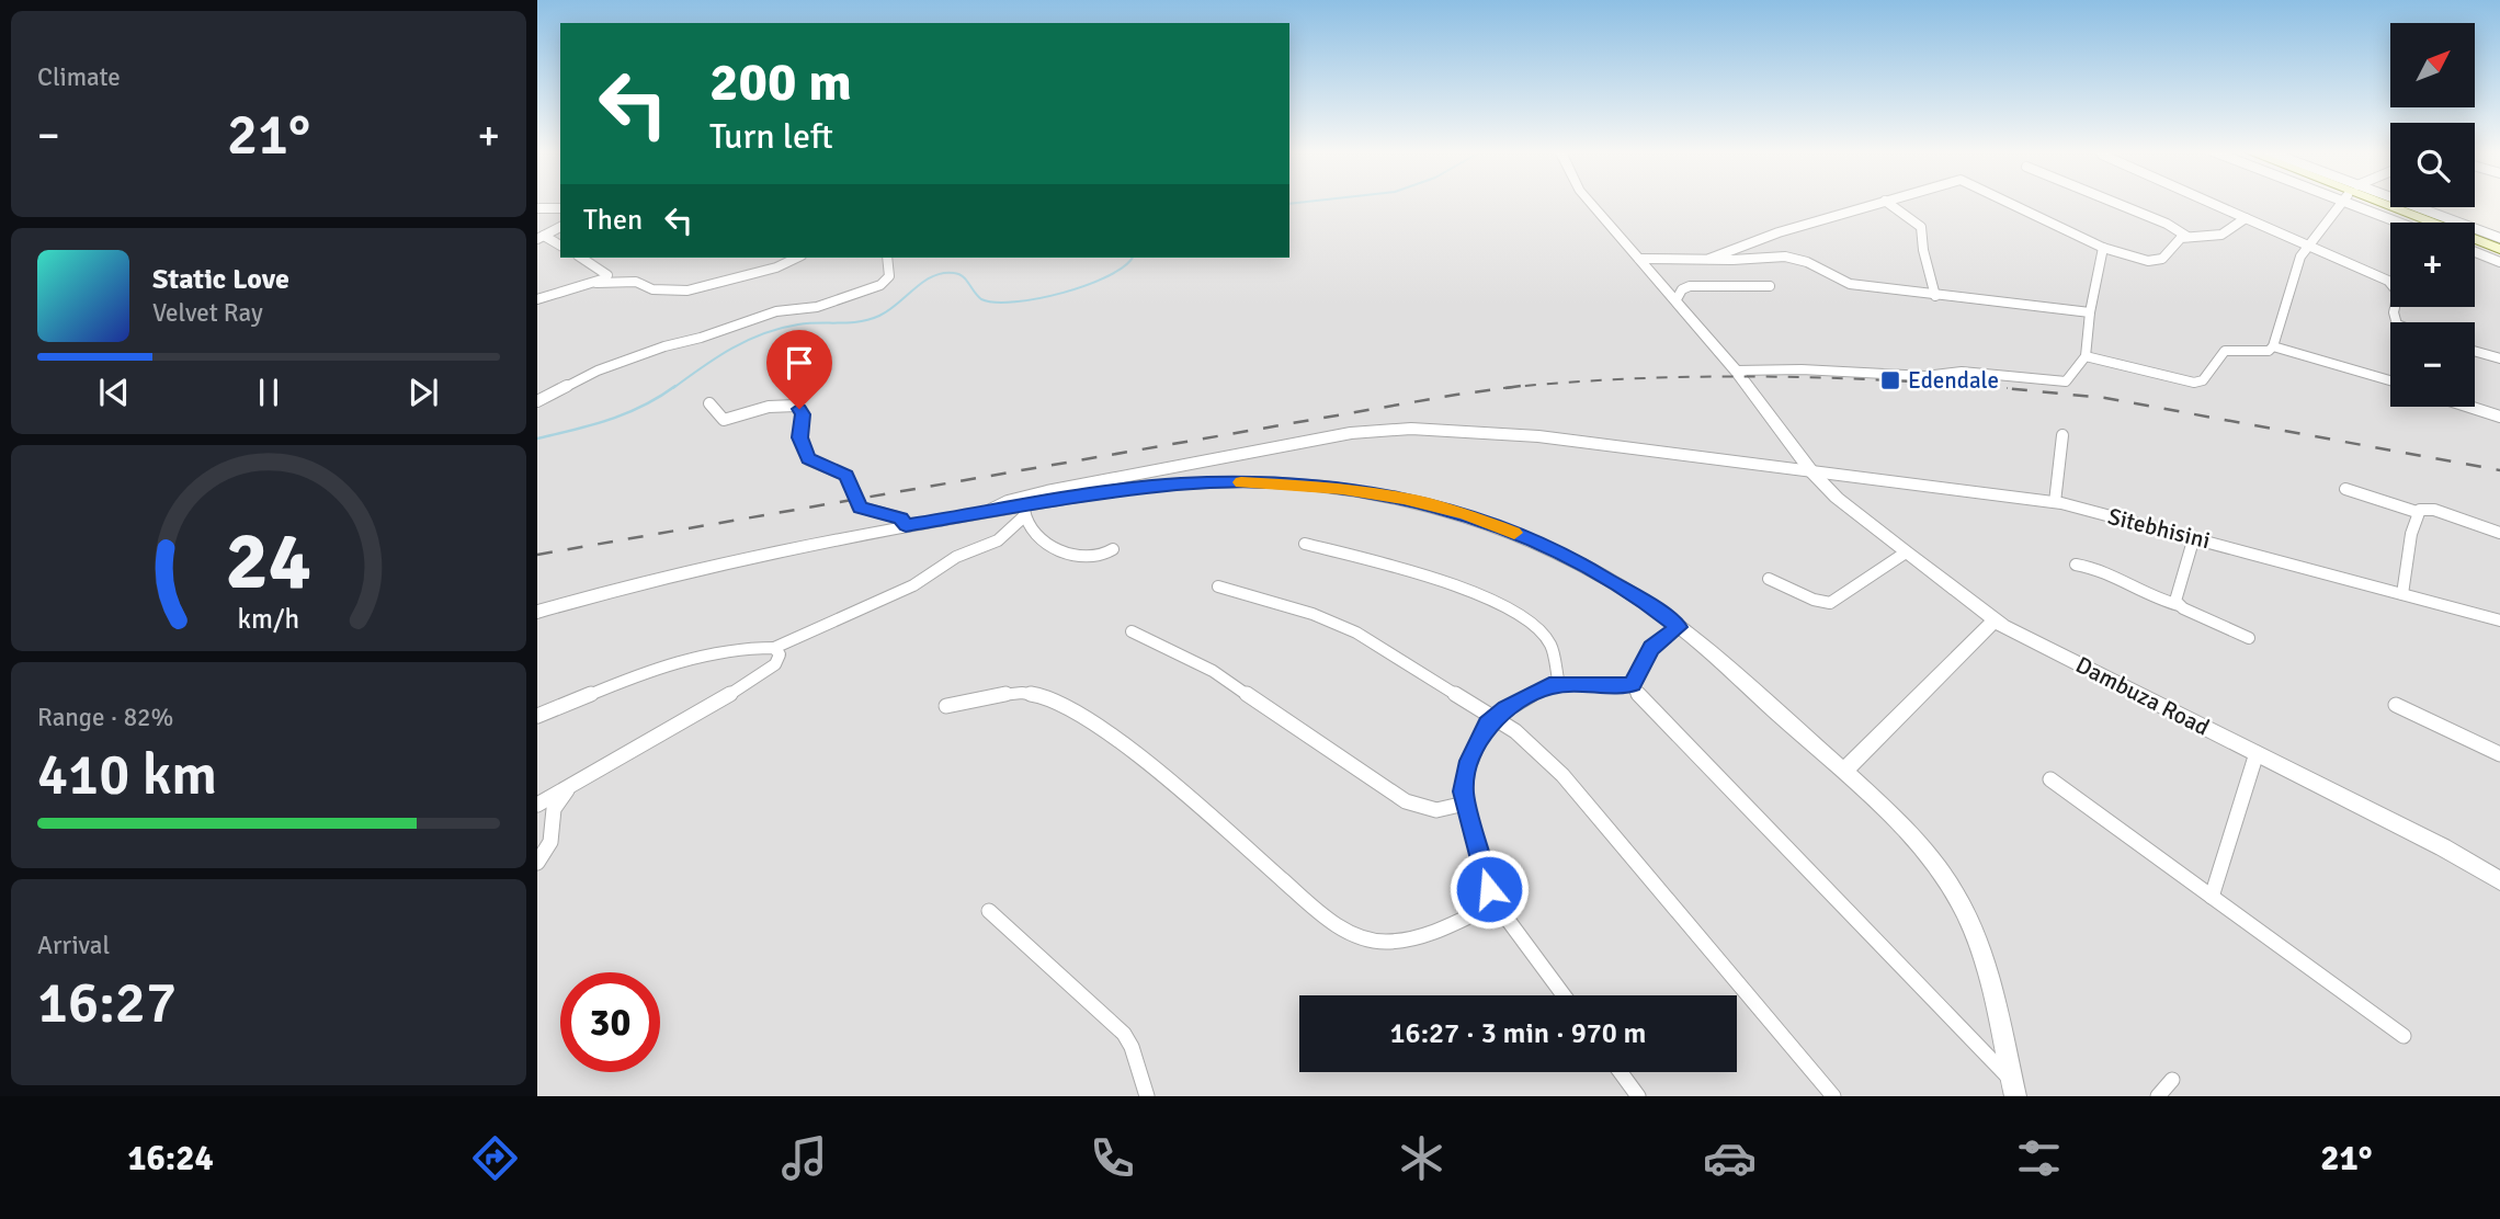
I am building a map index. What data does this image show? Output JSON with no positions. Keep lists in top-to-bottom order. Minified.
{"streets":{"street":["Sitebhisini","Dambuza Road"]},"crossings":[["Sitebhisini","Dambuza Road"]],"places":{"transit":["Edendale"]},"north":"top right","page":{"tile":["Climate",["Range · 82%","410 km"],["Arrival","16:27"]],"map_buttons":["+","−"],"turn":["200 m","Turn left"],"heat":["−","21°","+"],"then":"Then","song":["Static Love","Velvet Ray"],"limit":"30","trip":"16:27 · 3 min · 970 m","tabs":["16:24","21°"],"gauge":["24","km/h"]}}
